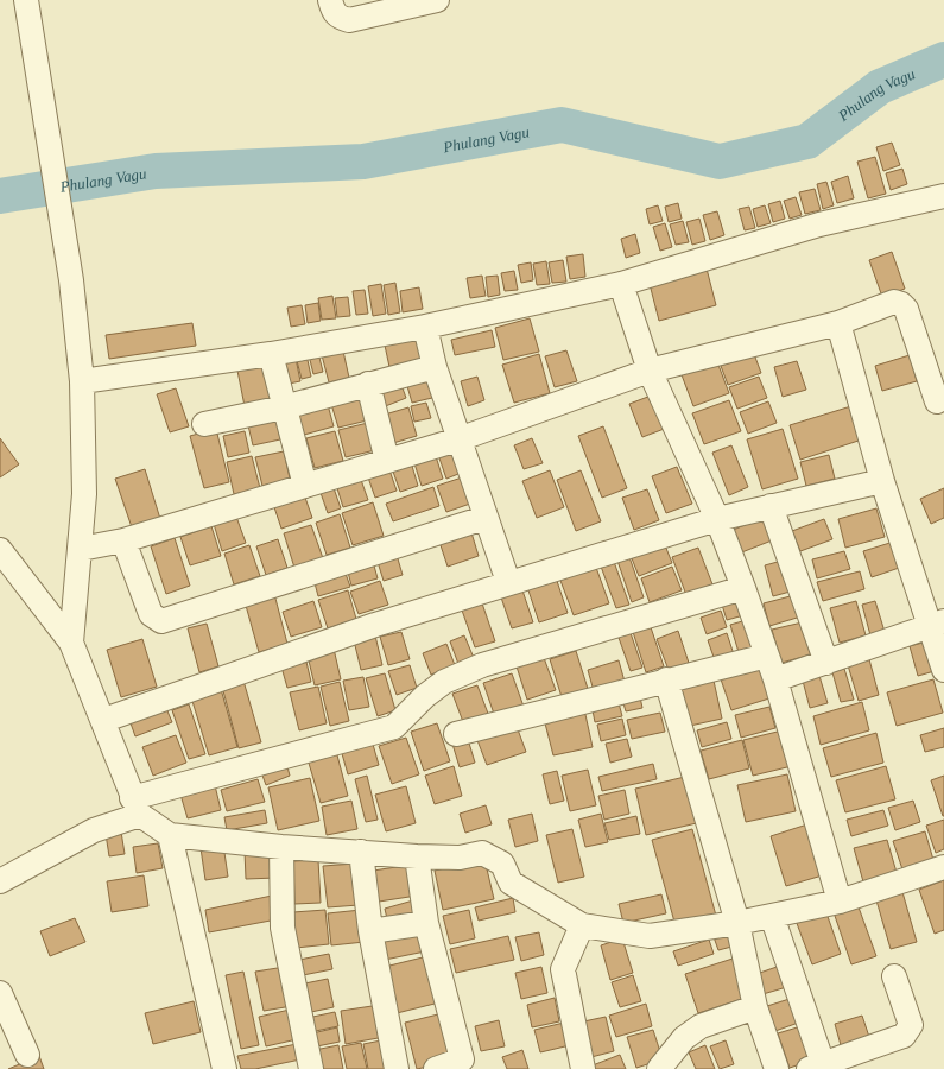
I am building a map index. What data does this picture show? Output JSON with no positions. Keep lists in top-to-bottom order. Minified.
{"water":["Phulang Vagu"]}
